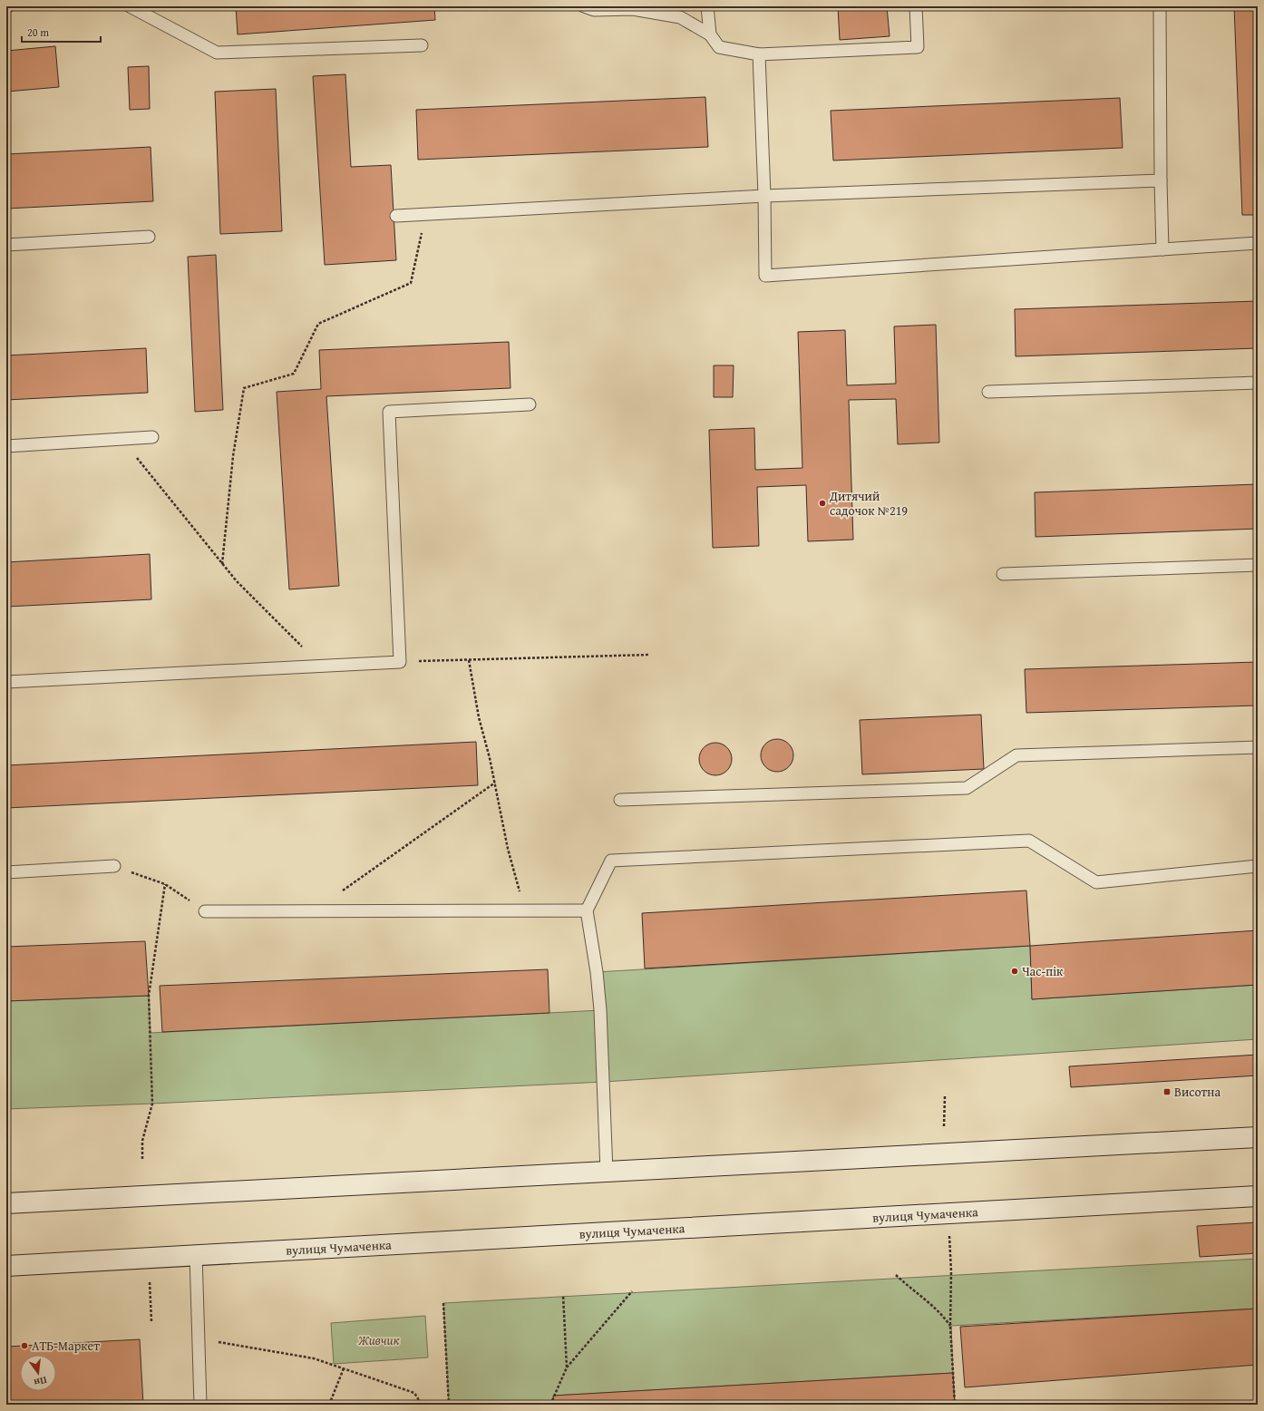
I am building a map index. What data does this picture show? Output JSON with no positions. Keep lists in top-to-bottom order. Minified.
{"streets":{"street":["вулиця Чумаченка"]},"parks":["Живчик"],"places":{"other":["Дитячий садочок №219","Час-пік","АТБ-Маркет"],"transit":["Висотна"]},"scale_bar":"20 m","north":"bottom"}
